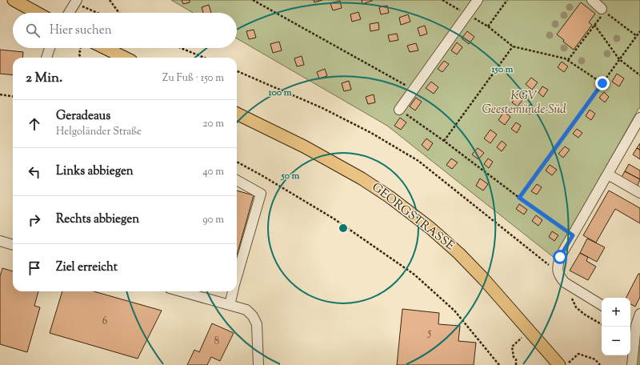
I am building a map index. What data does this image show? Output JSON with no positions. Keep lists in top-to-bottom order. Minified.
{"streets":{"main road":["GEORGSTRASSE"]},"parks":["KGV Geestemünde-Süd"],"house_numbers":["6","5","8"],"page":{"search":"Hier suchen","heading":["2 Min.","Zu Fuß · 150 m"],"list":[["Geradeaus","Helgoländer Straße","20 m"],["Links abbiegen","40 m"],["Rechts abbiegen","90 m"],"Ziel erreicht"],"map_buttons":["+","−"]},"rings":["150 m","100 m","50 m"]}
